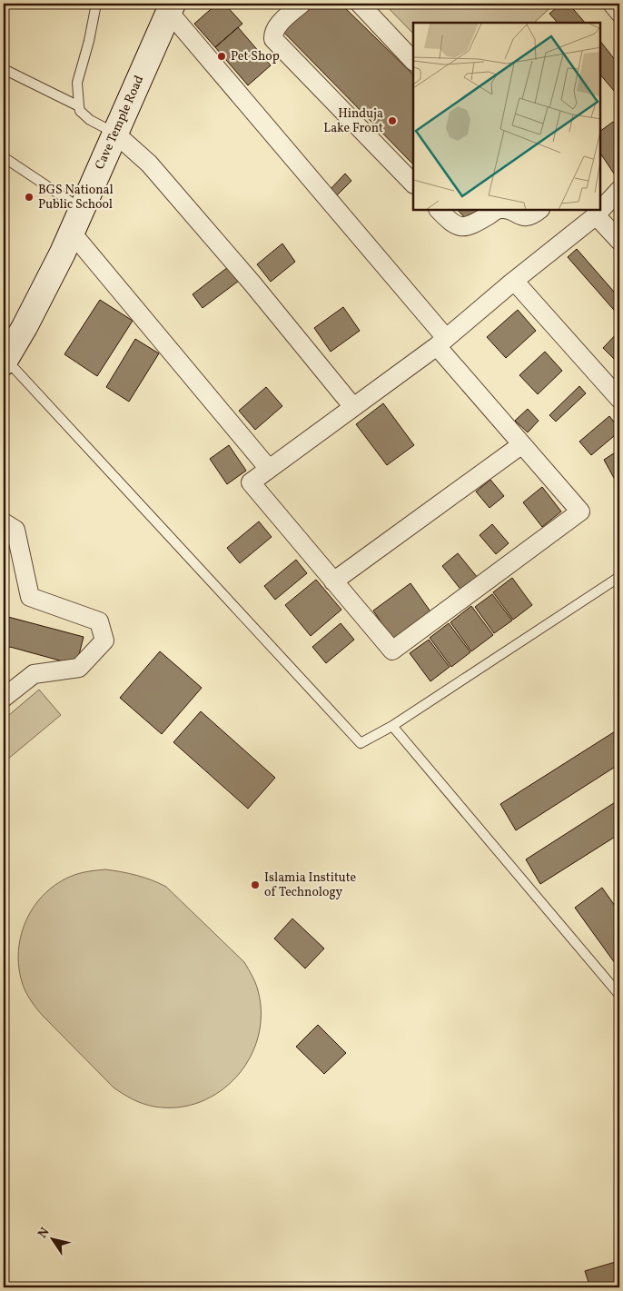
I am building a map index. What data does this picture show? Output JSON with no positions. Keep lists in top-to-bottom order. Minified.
{"streets":{"main road":["Cave Temple Road"]},"places":["Pet Shop","Hinduja Lake Front","BGS National Public School","Islamia Institute of Technology"],"north":"top left"}
